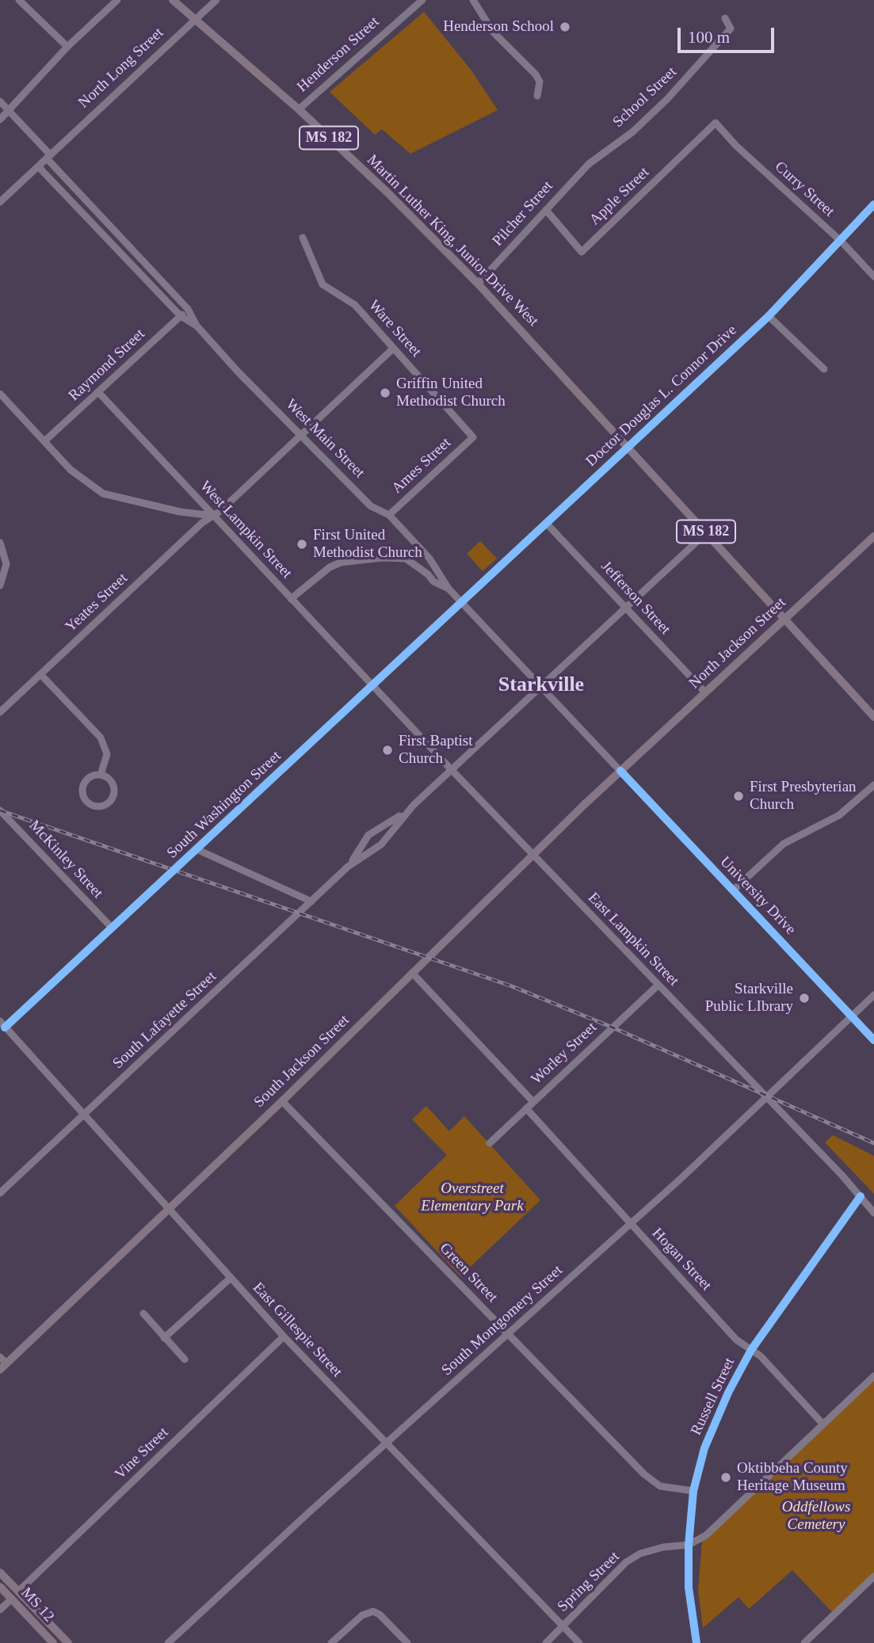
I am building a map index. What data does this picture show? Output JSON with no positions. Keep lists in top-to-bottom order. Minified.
{"streets":{"main road":["MS 182","Martin Luther King, Junior Drive West","North Jackson Street","South Jackson Street","MS 12"],"street":["Henderson Street","North Long Street","School Street","Curry Street","Apple Street","Pilcher Street","Ware Street","Raymond Street","Doctor Douglas L. Connor Drive","West Main Street","Ames Street","West Lampkin Street","Jefferson Street","Yeates Street","South Washington Street","McKinley Street","University Drive","East Lampkin Street","South Lafayette Street","Worley Street","Hogan Street","Green Street","South Montgomery Street","East Gillespie Street","Russell Street","Vine Street","Spring Street"]},"crossings":[["Henderson Street","Martin Luther King, Junior Drive West"],["North Long Street","Martin Luther King, Junior Drive West"],["North Long Street","West Main Street"],["School Street","Pilcher Street"],["MS 182","Martin Luther King, Junior Drive West"],["MS 182","Doctor Douglas L. Connor Drive"],["MS 182","North Jackson Street"],["MS 182","South Lafayette Street"],["Curry Street","Apple Street"],["Curry Street","Doctor Douglas L. Connor Drive"],["Apple Street","Pilcher Street"],["Pilcher Street","Martin Luther King, Junior Drive West"],["Martin Luther King, Junior Drive West","Doctor Douglas L. Connor Drive"],["Ware Street","Ames Street"],["Ware Street","Yeates Street"],["Raymond Street","West Main Street"],["Raymond Street","West Lampkin Street"],["Doctor Douglas L. Connor Drive","West Main Street"],["Doctor Douglas L. Connor Drive","Jefferson Street"],["Doctor Douglas L. Connor Drive","South Washington Street"],["West Main Street","Ames Street"],["West Main Street","Yeates Street"],["West Main Street","South Washington Street"],["West Main Street","University Drive"],["West Main Street","South Lafayette Street"],["West Lampkin Street","Yeates Street"],["West Lampkin Street","South Washington Street"],["West Lampkin Street","East Lampkin Street"],["Jefferson Street","North Jackson Street"],["Jefferson Street","South Lafayette Street"],["North Jackson Street","University Drive"],["North Jackson Street","South Jackson Street"],["South Washington Street","McKinley Street"],["South Washington Street","East Lampkin Street"],["South Washington Street","East Gillespie Street"],["University Drive","South Lafayette Street"],["University Drive","South Jackson Street"],["University Drive","South Montgomery Street"],["East Lampkin Street","South Lafayette Street"],["East Lampkin Street","Worley Street"],["East Lampkin Street","South Jackson Street"],["East Lampkin Street","South Montgomery Street"],["East Lampkin Street","Russell Street"],["South Lafayette Street","East Gillespie Street"],["Worley Street","Hogan Street"],["South Jackson Street","Green Street"],["South Jackson Street","East Gillespie Street"],["Hogan Street","South Montgomery Street"],["Hogan Street","Russell Street"],["Green Street","South Montgomery Street"],["Green Street","Russell Street"],["South Montgomery Street","East Gillespie Street"],["East Gillespie Street","Vine Street"],["East Gillespie Street","Spring Street"],["Russell Street","Spring Street"],["Vine Street","MS 12"]],"districts":["Starkville"],"parks":["Overstreet Elementary Park","Oddfellows Cemetery"],"places":["Henderson School","Griffin United Methodist Church","First United Methodist Church","First Baptist Church","First Presbyterian Church","Starkville Public LIbrary","Oktibbeha County Heritage Museum"],"scale_bar":"100 m"}
